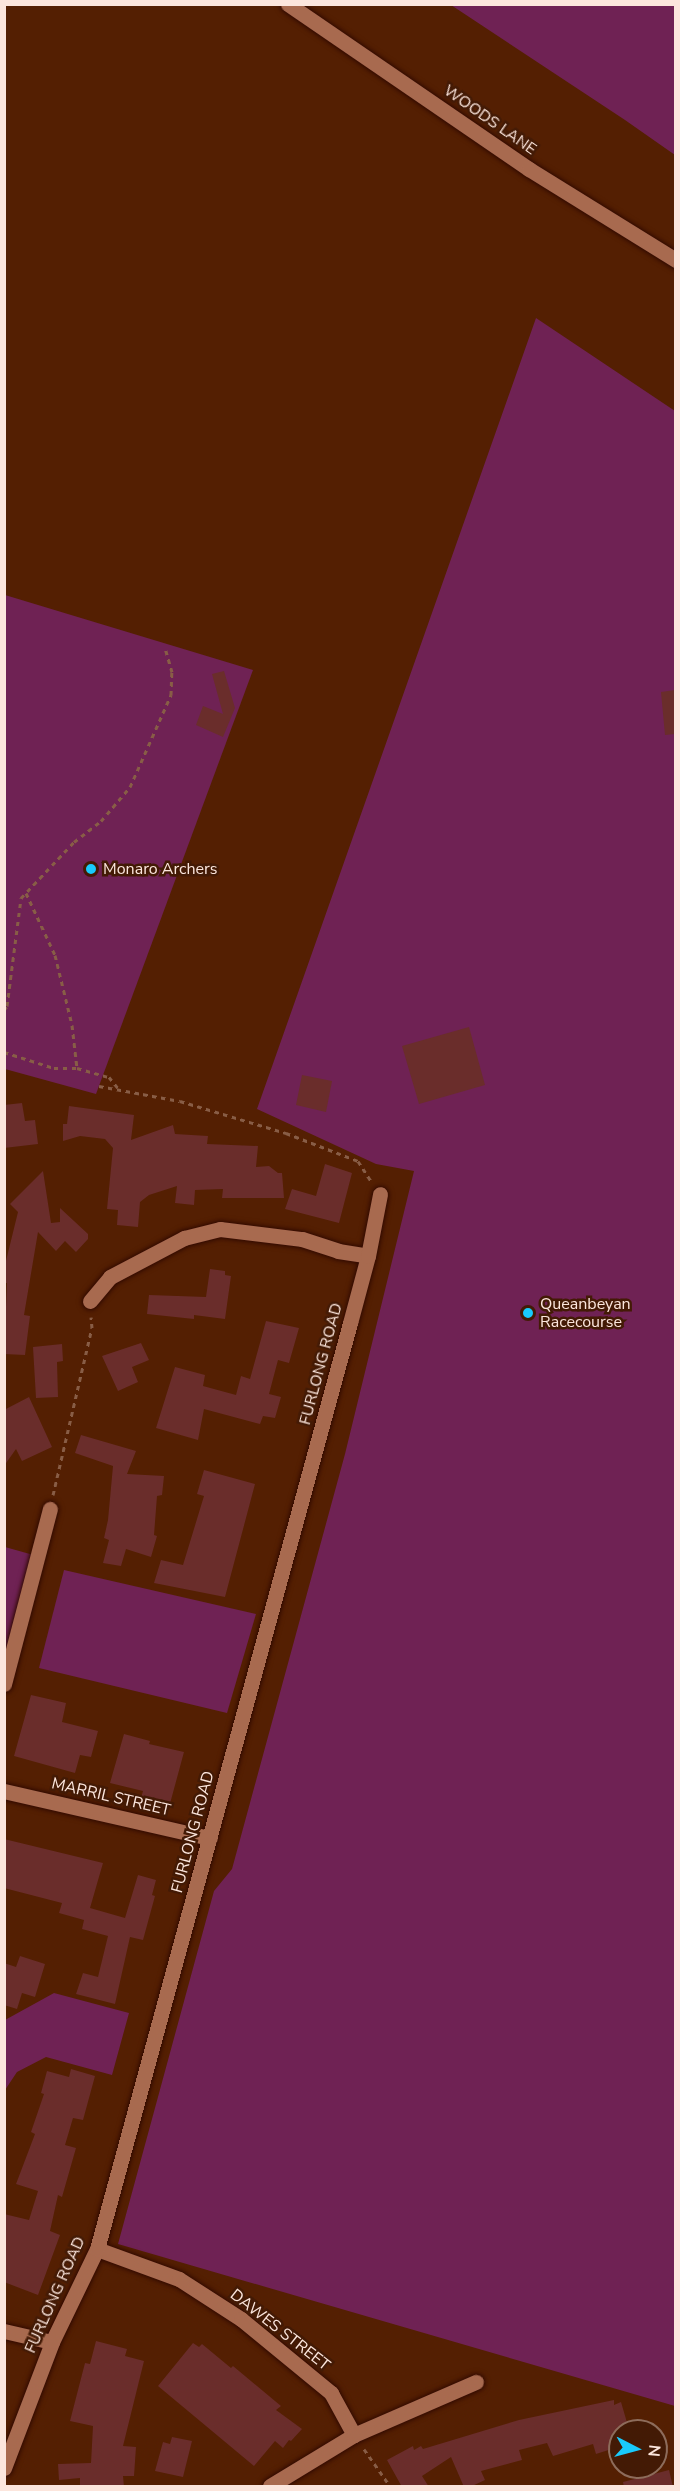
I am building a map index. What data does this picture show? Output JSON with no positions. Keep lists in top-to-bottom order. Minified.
{"streets":{"street":["WOODS LANE","FURLONG ROAD","MARRIL STREET","DAWES STREET"]},"crossings":[["FURLONG ROAD","MARRIL STREET"],["FURLONG ROAD","DAWES STREET"]],"places":["Monaro Archers","Queanbeyan Racecourse"],"north":"right"}
